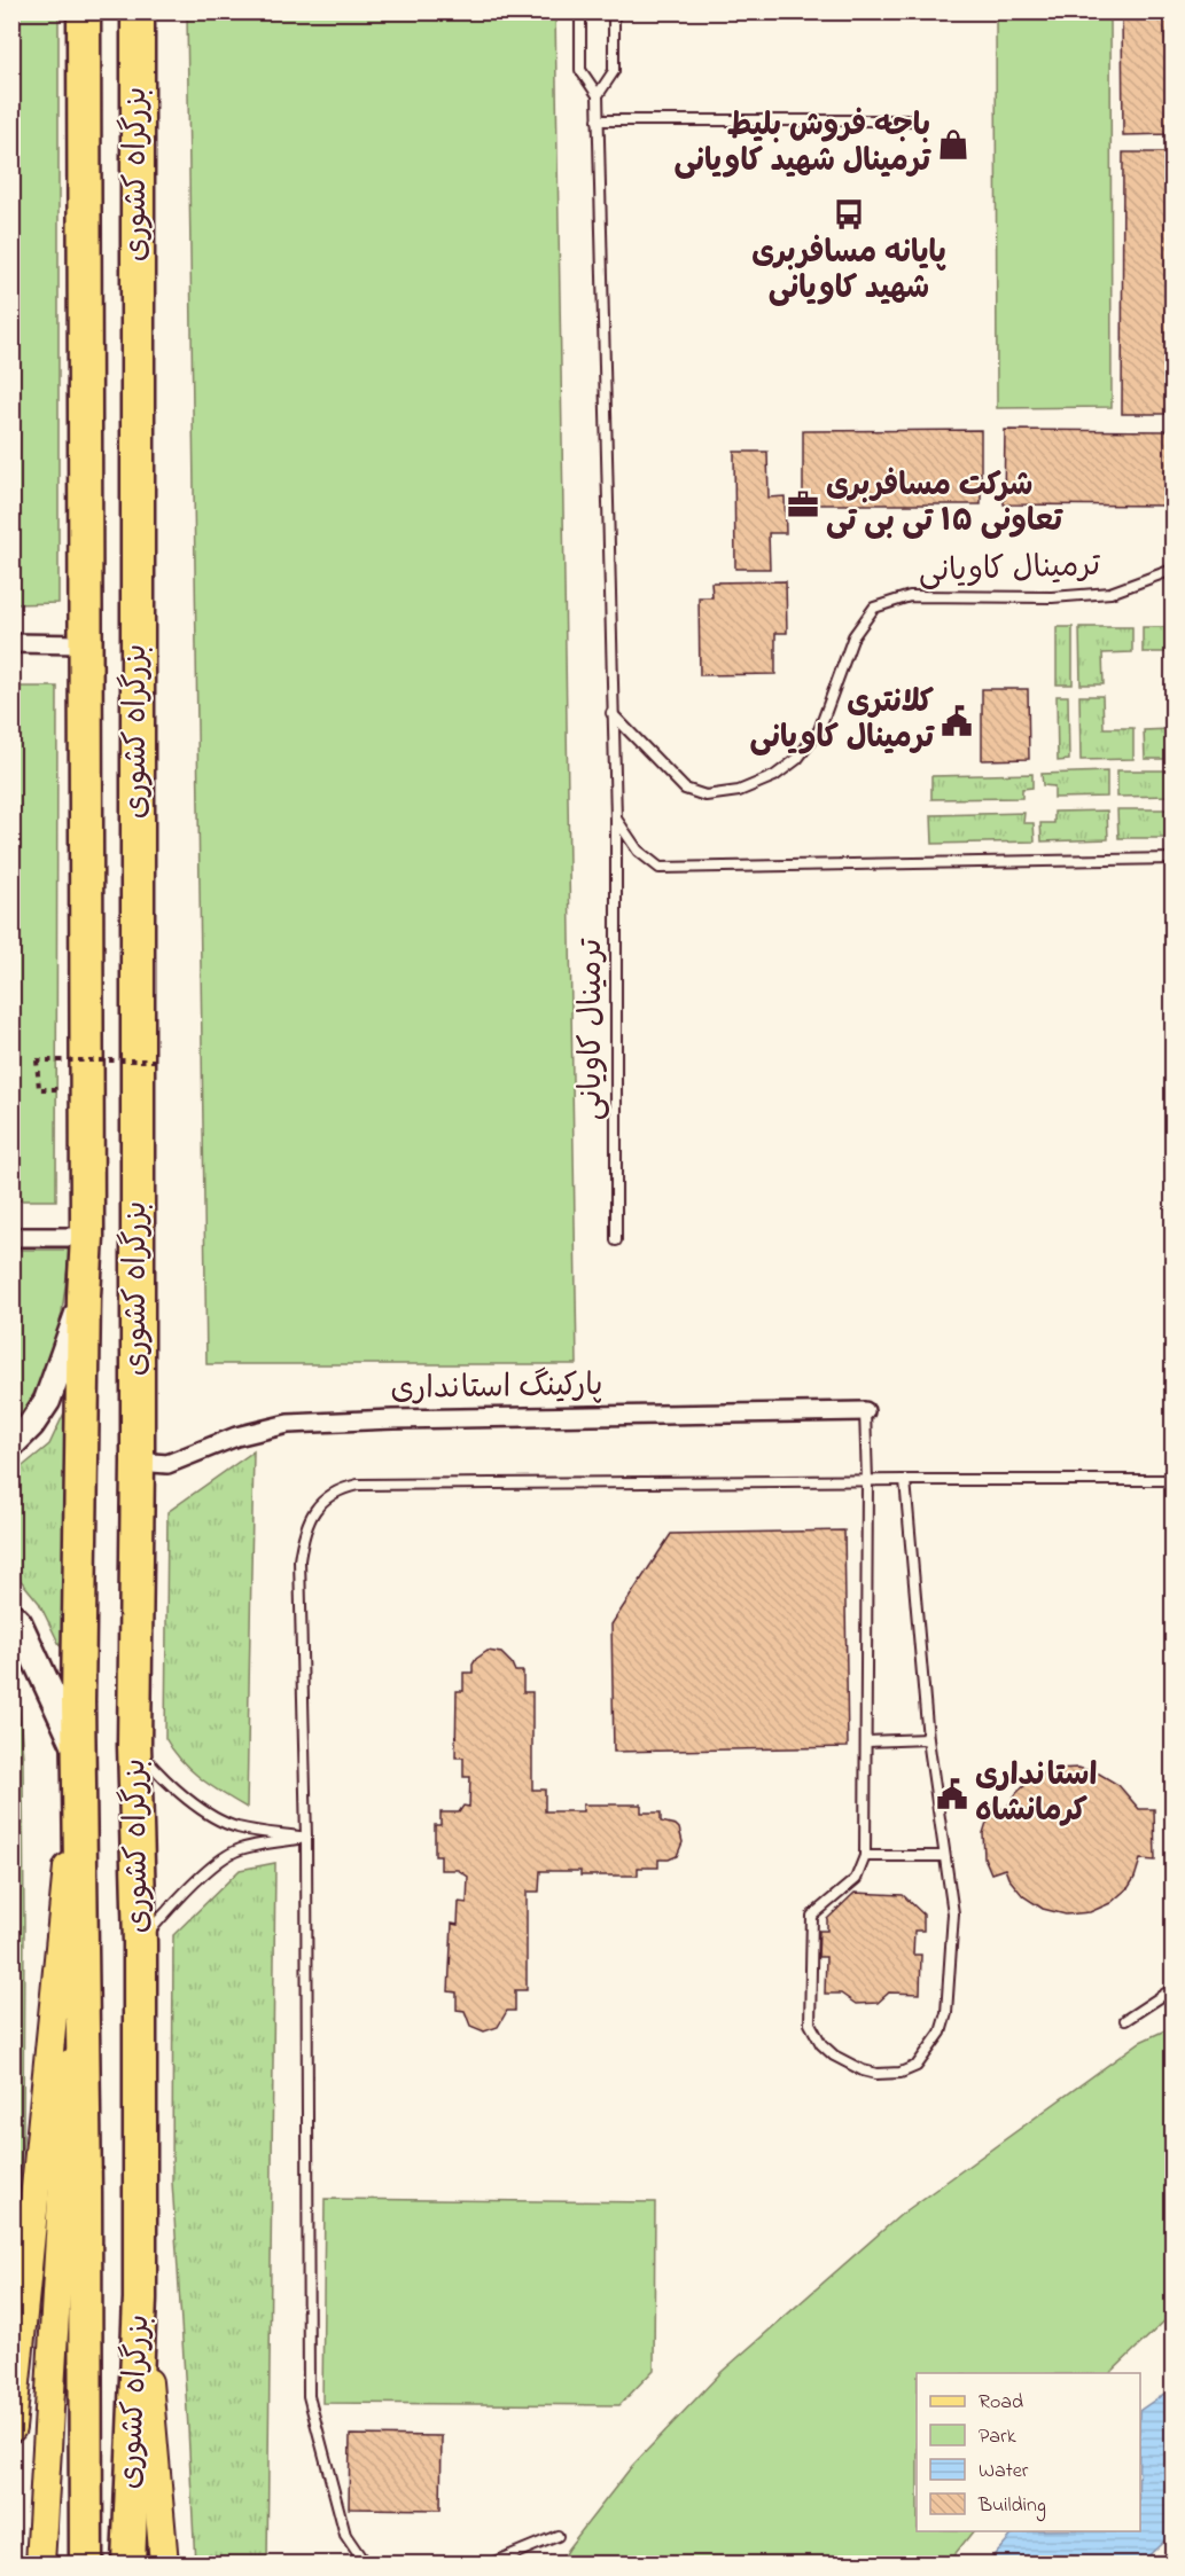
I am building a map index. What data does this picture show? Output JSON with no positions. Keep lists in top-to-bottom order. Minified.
{"streets":{"highway":["بزرگراه کشوری"],"street":["پارکینگ استانداری"],"lane":["ترمینال کاویانی"]},"crossings":[["بزرگراه کشوری","پارکینگ استانداری"]],"places":{"shop":["باجه فروش بلیط ترمینال شهید کاویانی"],"bus stop":["پايانه مسافربری شهید کاویانی"],"office":["شرکت مسافربری تعاونی ۱۵ تی بی تی"],"public building":["کلانتری ترمینال کاویانی","استانداری کرمانشاه"]},"legend":["Road","Park","Water","Building"]}
